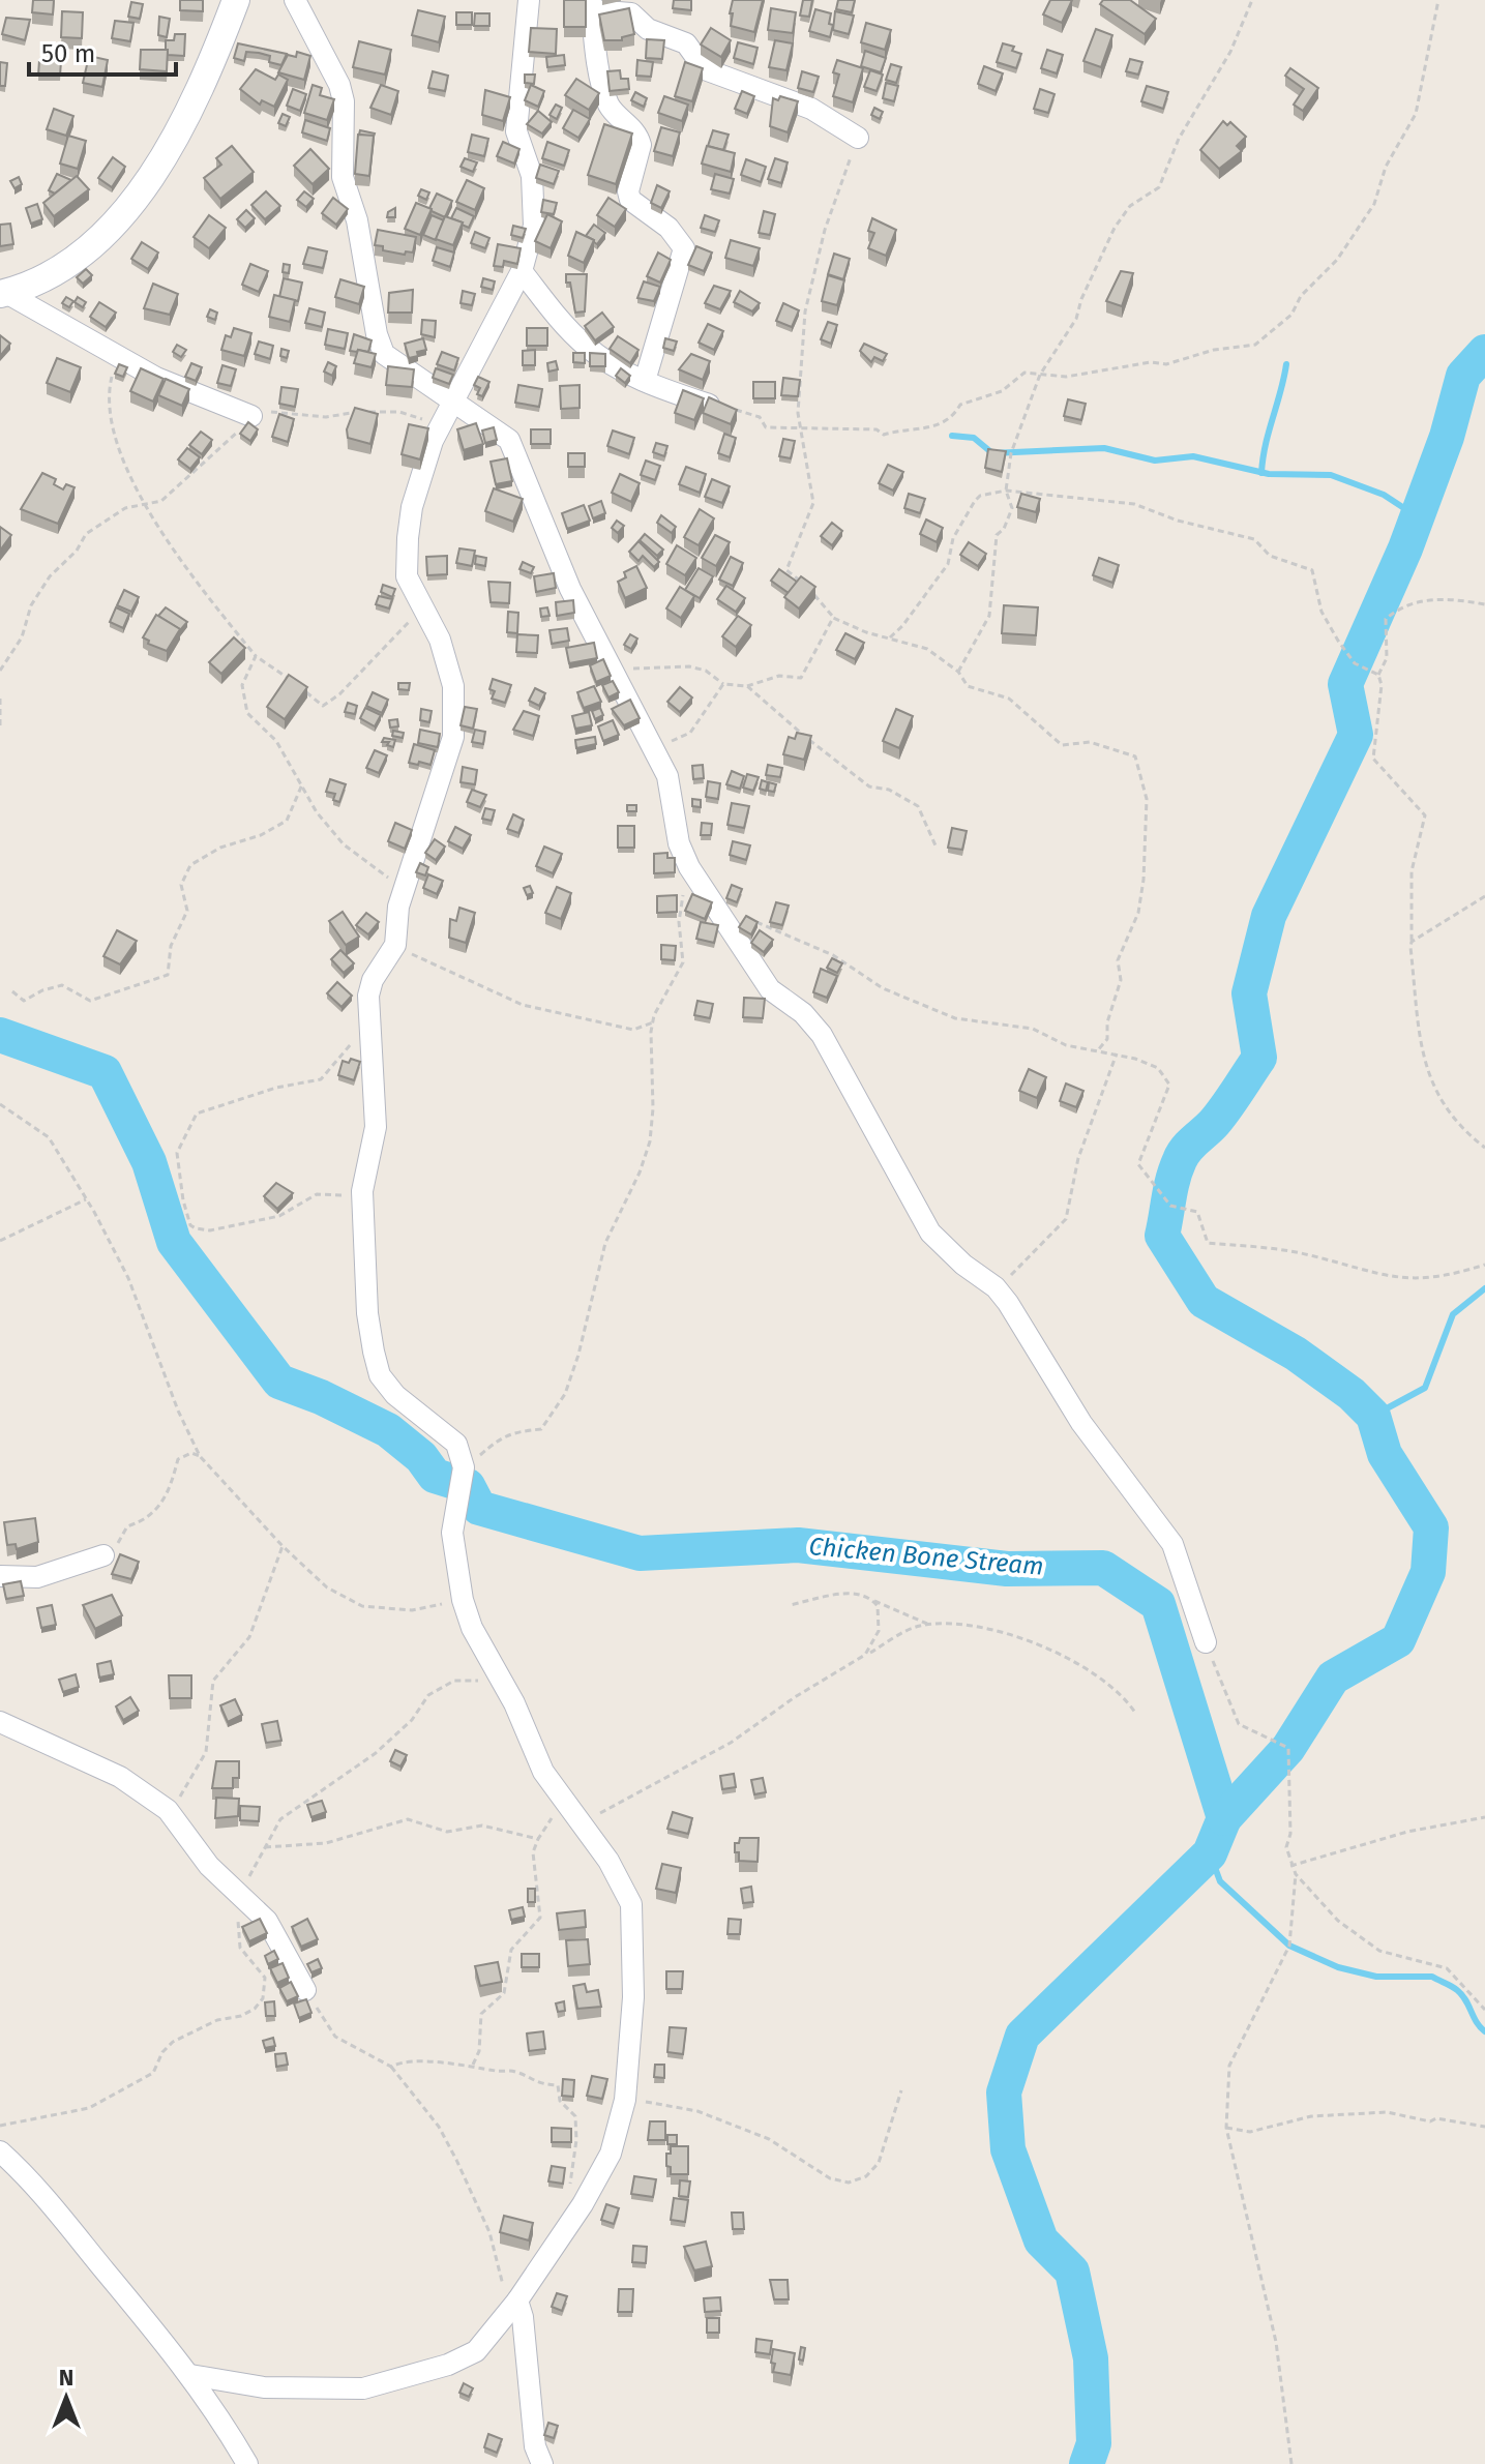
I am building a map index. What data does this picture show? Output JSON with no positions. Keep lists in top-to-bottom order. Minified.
{"water":["Chicken Bone Stream"],"scale_bar":"50 m","north":"top"}
